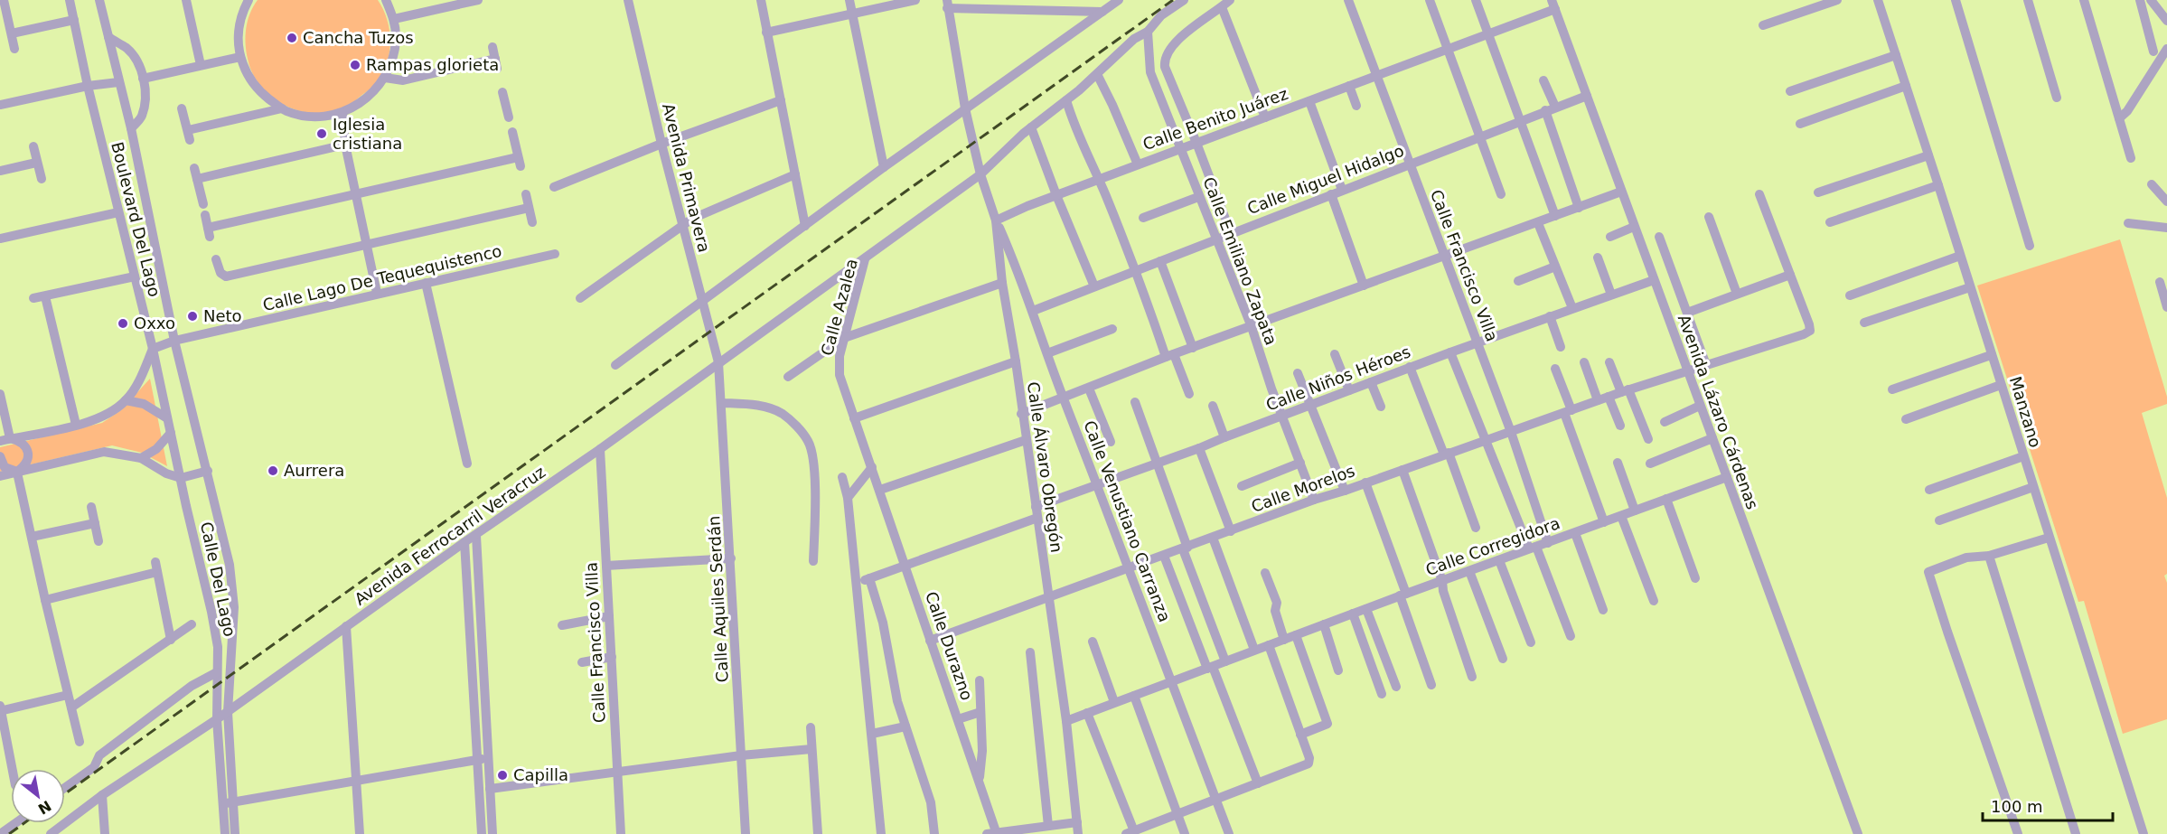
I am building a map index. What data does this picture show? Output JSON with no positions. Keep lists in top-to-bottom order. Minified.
{"streets":{"street":["Calle Benito Juárez","Avenida Primavera","Calle Miguel Hidalgo","Boulevard Del Lago","Calle Emiliano Zapata","Calle Francisco Villa","Calle Lago De Tequequistenco","Calle Azalea","Calle Niños Héroes","Avenida Lázaro Cárdenas","Manzano","Calle Álvaro Obregón","Calle Morelos","Calle Venustiano Carranza","Avenida Ferrocarril Veracruz","Calle Corregidora","Calle Del Lago","Calle Aquiles Serdán","Calle Durazno"]},"crossings":[["Calle Benito Juárez","Calle Emiliano Zapata"],["Calle Benito Juárez","Calle Francisco Villa"],["Calle Benito Juárez","Avenida Lázaro Cárdenas"],["Calle Benito Juárez","Calle Álvaro Obregón"],["Calle Benito Juárez","Calle Venustiano Carranza"],["Avenida Primavera","Avenida Ferrocarril Veracruz"],["Avenida Primavera","Calle Aquiles Serdán"],["Calle Miguel Hidalgo","Calle Emiliano Zapata"],["Calle Miguel Hidalgo","Calle Francisco Villa"],["Calle Miguel Hidalgo","Avenida Lázaro Cárdenas"],["Calle Miguel Hidalgo","Calle Venustiano Carranza"],["Boulevard Del Lago","Calle Lago De Tequequistenco"],["Boulevard Del Lago","Calle Del Lago"],["Calle Emiliano Zapata","Calle Azalea"],["Calle Emiliano Zapata","Calle Niños Héroes"],["Calle Emiliano Zapata","Calle Morelos"],["Calle Francisco Villa","Calle Niños Héroes"],["Calle Francisco Villa","Calle Morelos"],["Calle Francisco Villa","Avenida Ferrocarril Veracruz"],["Calle Francisco Villa","Calle Corregidora"],["Calle Azalea","Calle Álvaro Obregón"],["Calle Azalea","Avenida Ferrocarril Veracruz"],["Calle Azalea","Calle Durazno"],["Calle Niños Héroes","Avenida Lázaro Cárdenas"],["Calle Niños Héroes","Calle Álvaro Obregón"],["Calle Niños Héroes","Calle Venustiano Carranza"],["Avenida Lázaro Cárdenas","Calle Morelos"],["Avenida Lázaro Cárdenas","Calle Corregidora"],["Calle Álvaro Obregón","Calle Morelos"],["Calle Álvaro Obregón","Calle Venustiano Carranza"],["Calle Álvaro Obregón","Calle Corregidora"],["Calle Morelos","Calle Venustiano Carranza"],["Calle Morelos","Calle Durazno"],["Calle Venustiano Carranza","Calle Corregidora"],["Avenida Ferrocarril Veracruz","Calle Del Lago"],["Avenida Ferrocarril Veracruz","Calle Aquiles Serdán"]],"places":["Cancha Tuzos","Rampas glorieta","Iglesia cristiana","Neto","Oxxo","Aurrera","Capilla"],"scale_bar":"100 m","north":"bottom right"}
